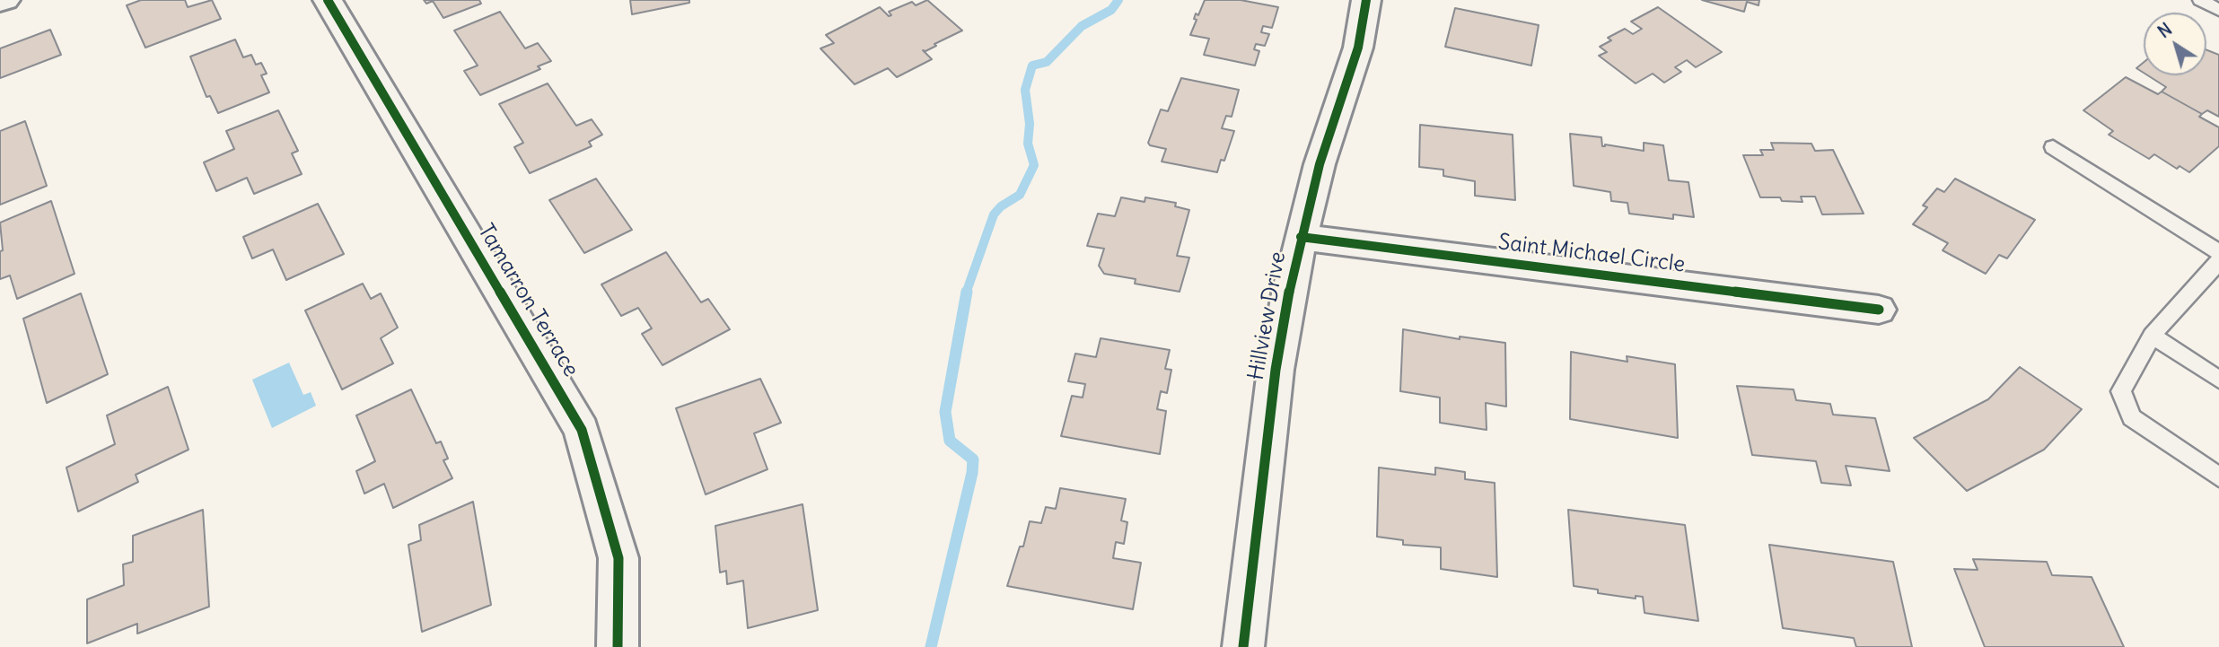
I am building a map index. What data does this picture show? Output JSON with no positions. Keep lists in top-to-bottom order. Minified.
{"streets":{"street":["Saint Michael Circle","Tamarron Terrace","Hillview Drive"]},"crossings":[["Saint Michael Circle","Hillview Drive"]],"north":"top left"}
